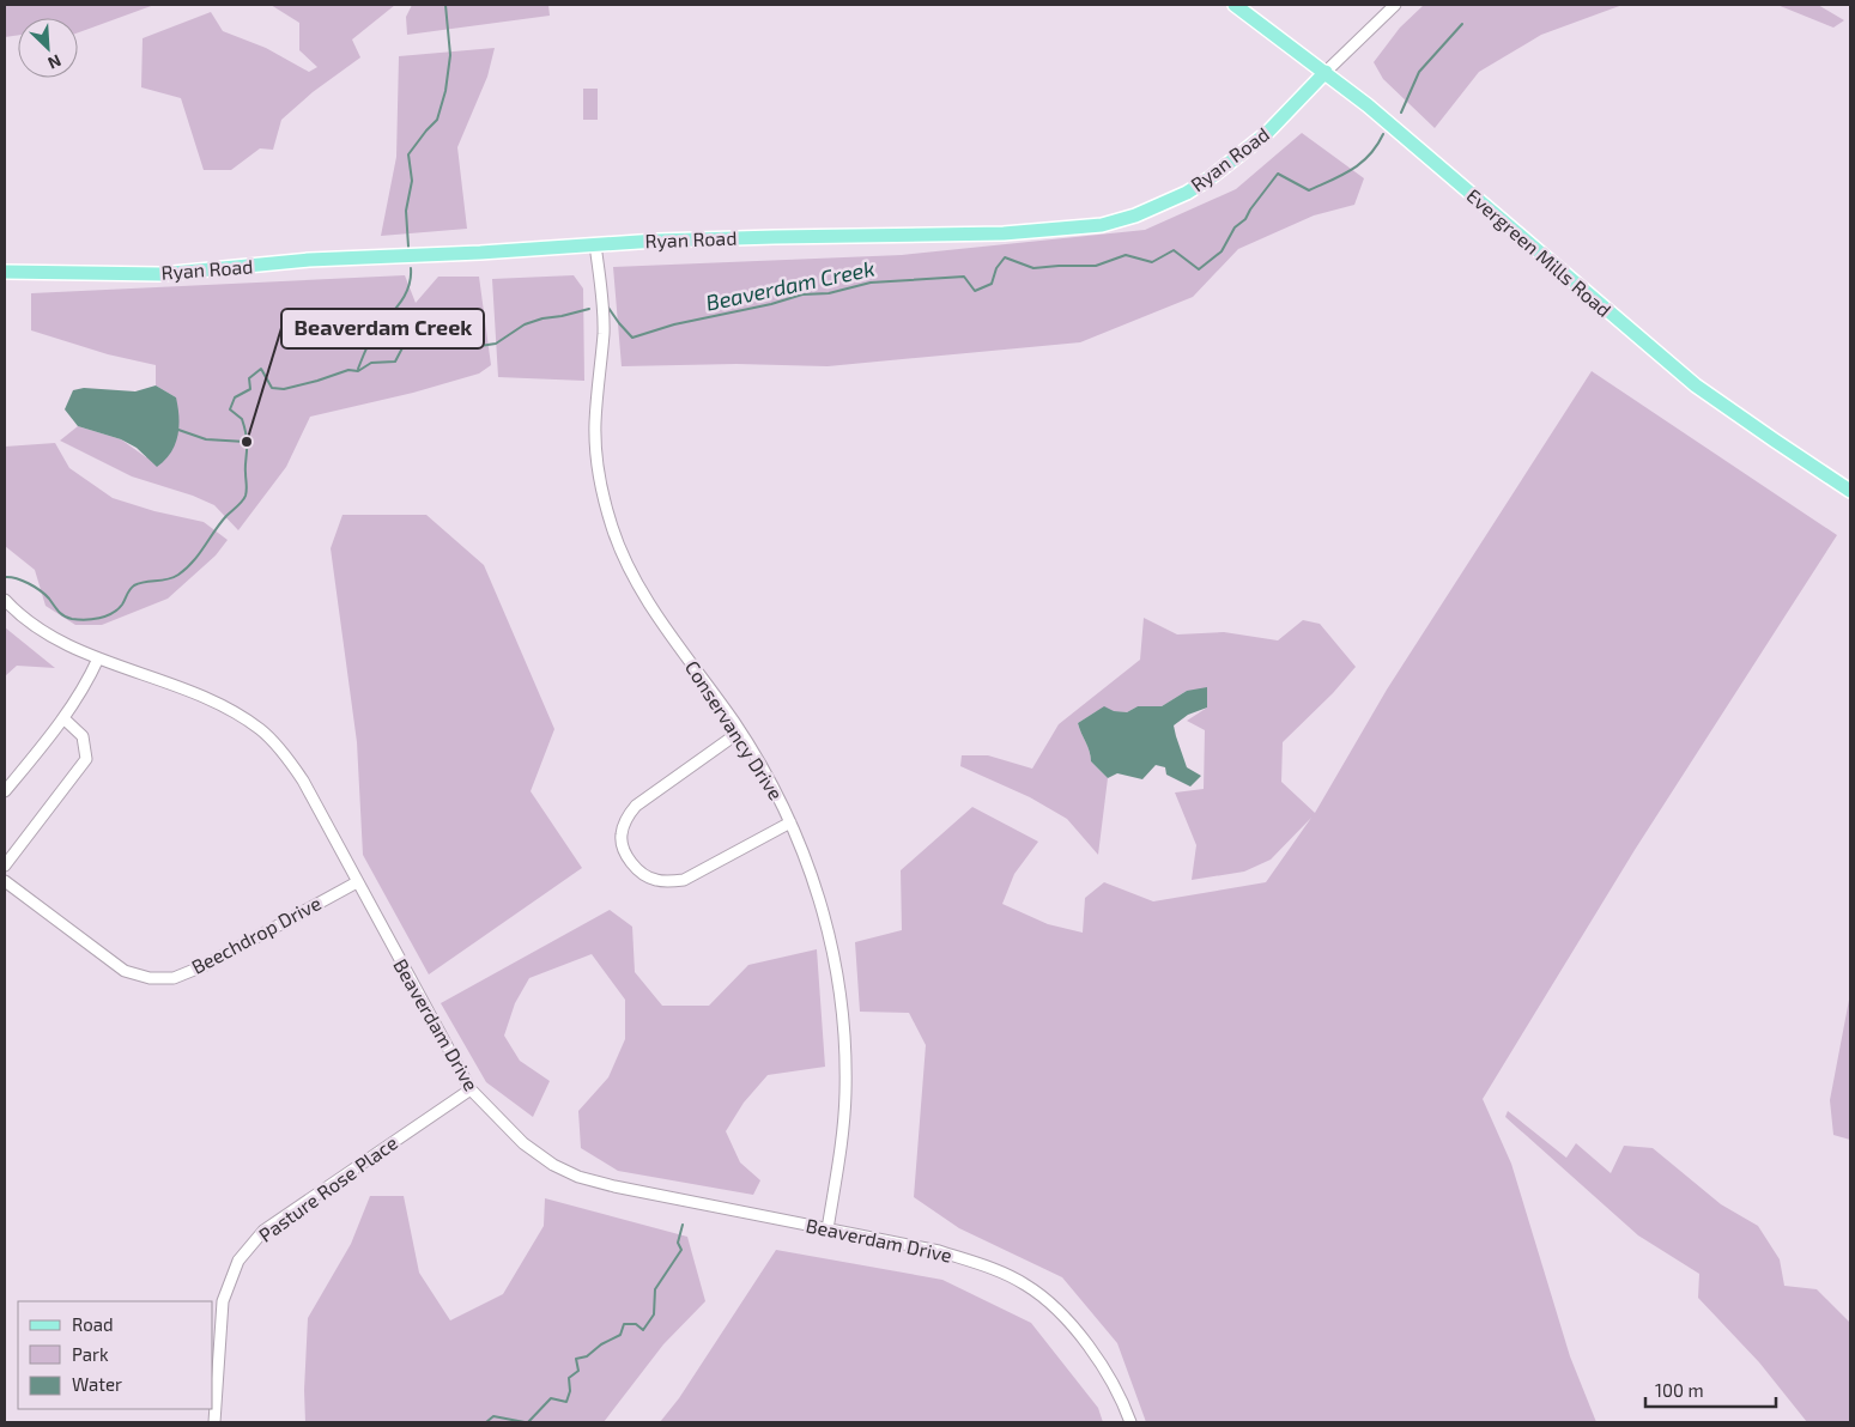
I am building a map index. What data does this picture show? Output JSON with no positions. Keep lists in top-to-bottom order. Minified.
{"streets":{"main road":["Ryan Road","Evergreen Mills Road"],"street":["Conservancy Drive","Beechdrop Drive","Beaverdam Drive","Pasture Rose Place"]},"crossings":[["Ryan Road","Evergreen Mills Road"],["Ryan Road","Conservancy Drive"],["Conservancy Drive","Beaverdam Drive"],["Beechdrop Drive","Beaverdam Drive"],["Beaverdam Drive","Pasture Rose Place"]],"water":["Beaverdam Creek"],"places":["Beaverdam Creek"],"legend":["Road","Park","Water"],"scale_bar":"100 m","north":"bottom right"}
